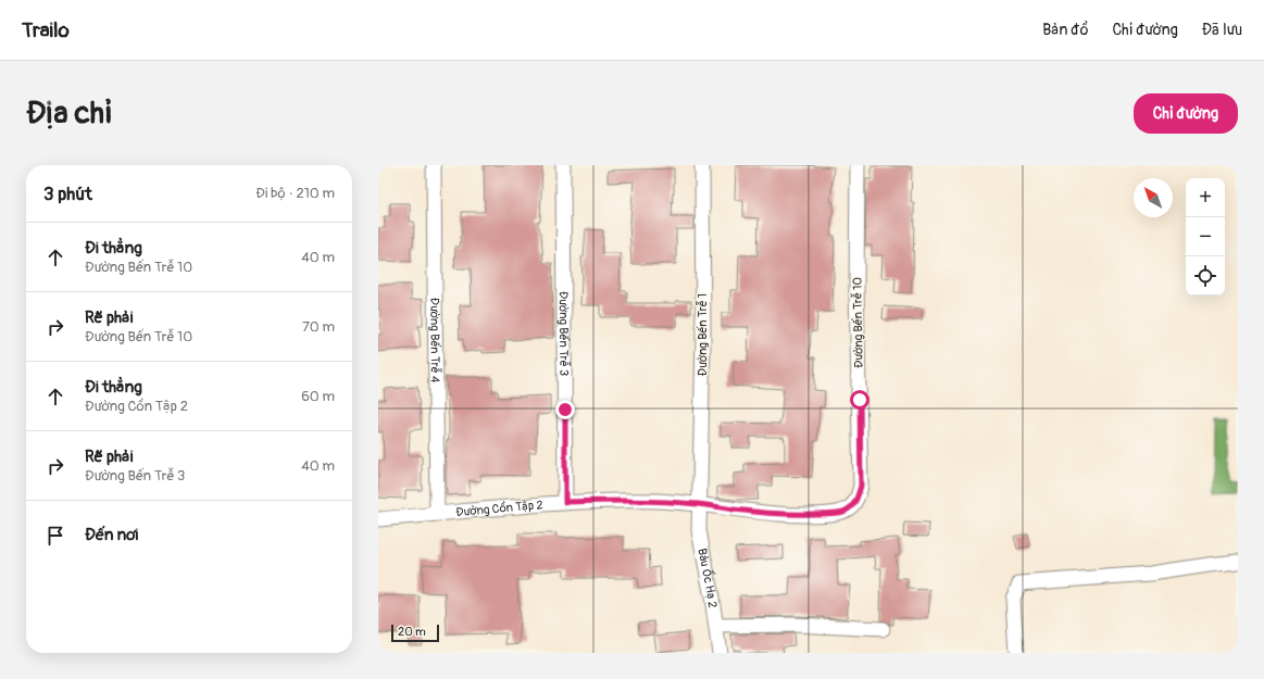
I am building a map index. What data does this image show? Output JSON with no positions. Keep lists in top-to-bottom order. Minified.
{"streets":{"street":["Đường Bến Trễ 10","Đường Bến Trễ 3","Đường Bến Trễ 1","Đường Bến Trễ 4","Đường Cồn Tập 2","Bàu Ốc Hạ 2"]},"crossings":[["Đường Bến Trễ 10","Đường Bến Trễ 1"],["Đường Bến Trễ 10","Đường Cồn Tập 2"],["Đường Bến Trễ 10","Bàu Ốc Hạ 2"],["Đường Bến Trễ 3","Đường Cồn Tập 2"],["Đường Bến Trễ 1","Đường Cồn Tập 2"],["Đường Bến Trễ 1","Bàu Ốc Hạ 2"],["Đường Bến Trễ 4","Đường Cồn Tập 2"],["Đường Cồn Tập 2","Bàu Ốc Hạ 2"]],"scale_bar":"20 m","north":"top left","page":{"header":"Trailo","nav":["Bản đồ","Chỉ đường","Đã lưu"],"buttons":"Chỉ đường","title":"Địa chỉ","heading":["3 phút","Đi bộ · 210 m"],"map_buttons":["+","−"],"list":[["Đi thẳng","Đường Bến Trễ 10","40 m"],["Rẽ phải","Đường Bến Trễ 10","70 m"],["Đi thẳng","Đường Cồn Tập 2","60 m"],["Rẽ phải","Đường Bến Trễ 3","40 m"],"Đến nơi"],"scale":"20 m"}}
